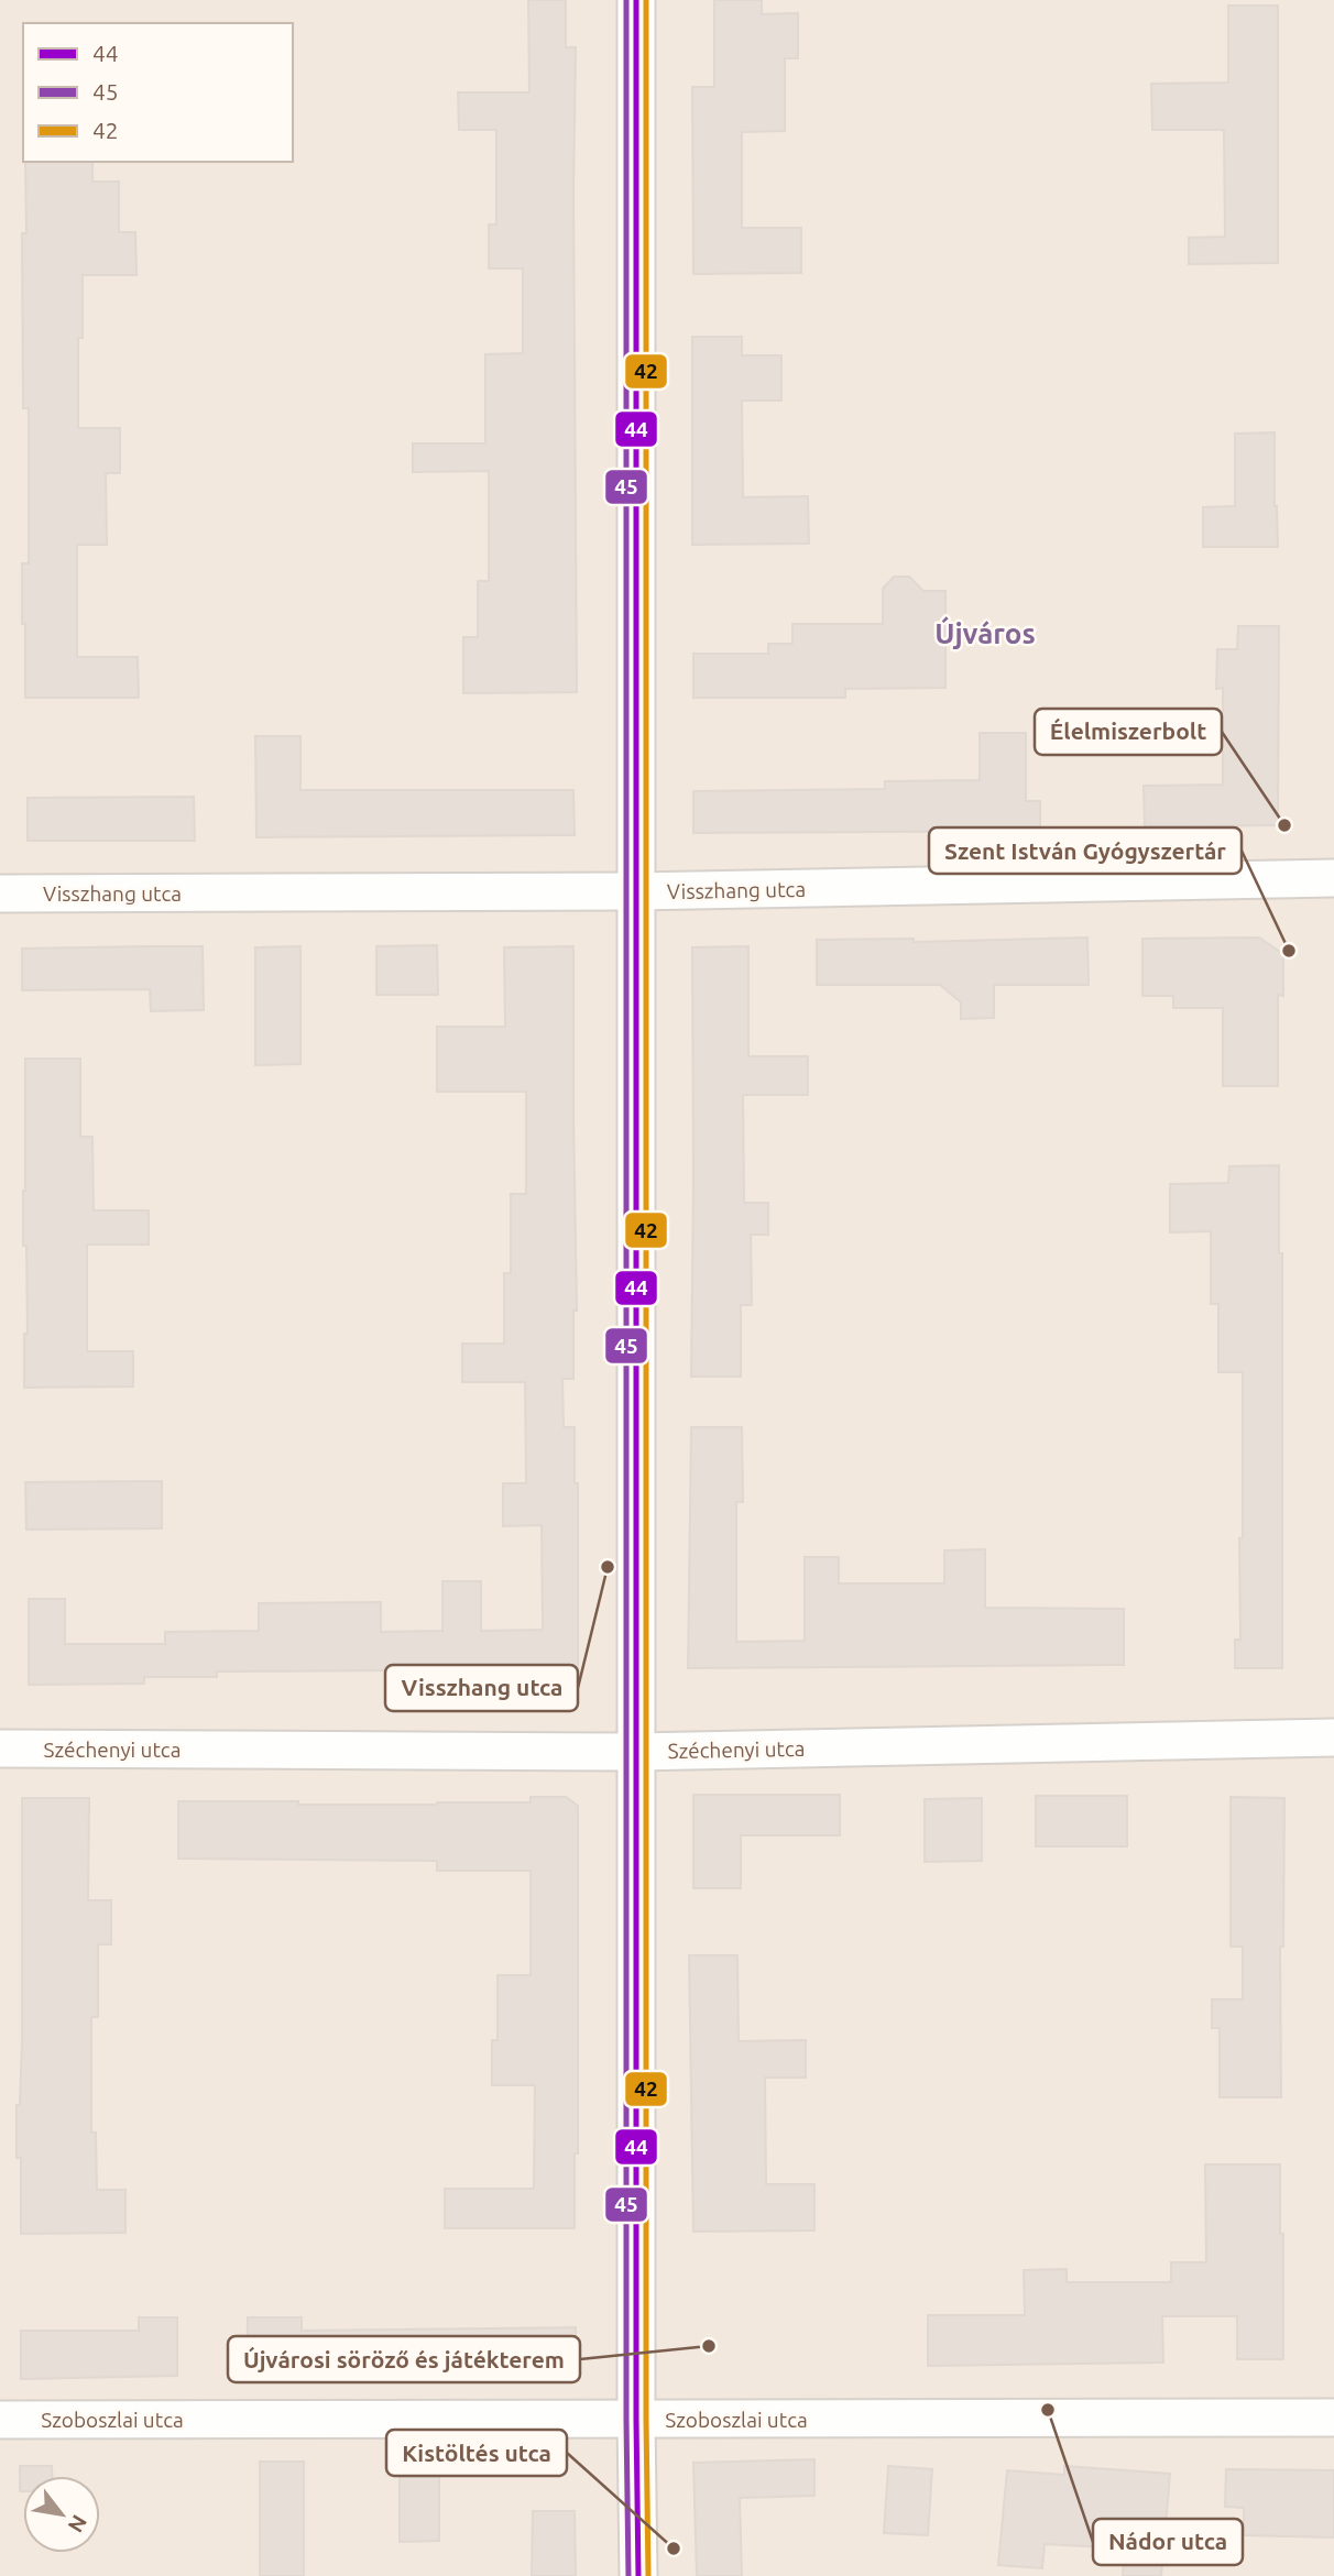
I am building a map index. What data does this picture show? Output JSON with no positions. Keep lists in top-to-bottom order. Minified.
{"streets":{"street":["Visszhang utca","Széchenyi utca","Szoboszlai utca"]},"districts":["Újváros"],"places":["Élelmiszerbolt","Szent István Gyógyszertár","Visszhang utca","Újvárosi söröző és játékterem","Nádor utca","Kistöltés utca"],"lines":["transit line 44","transit line 45","transit line 42"],"legend":["44","45","42"],"north":"bottom right"}
